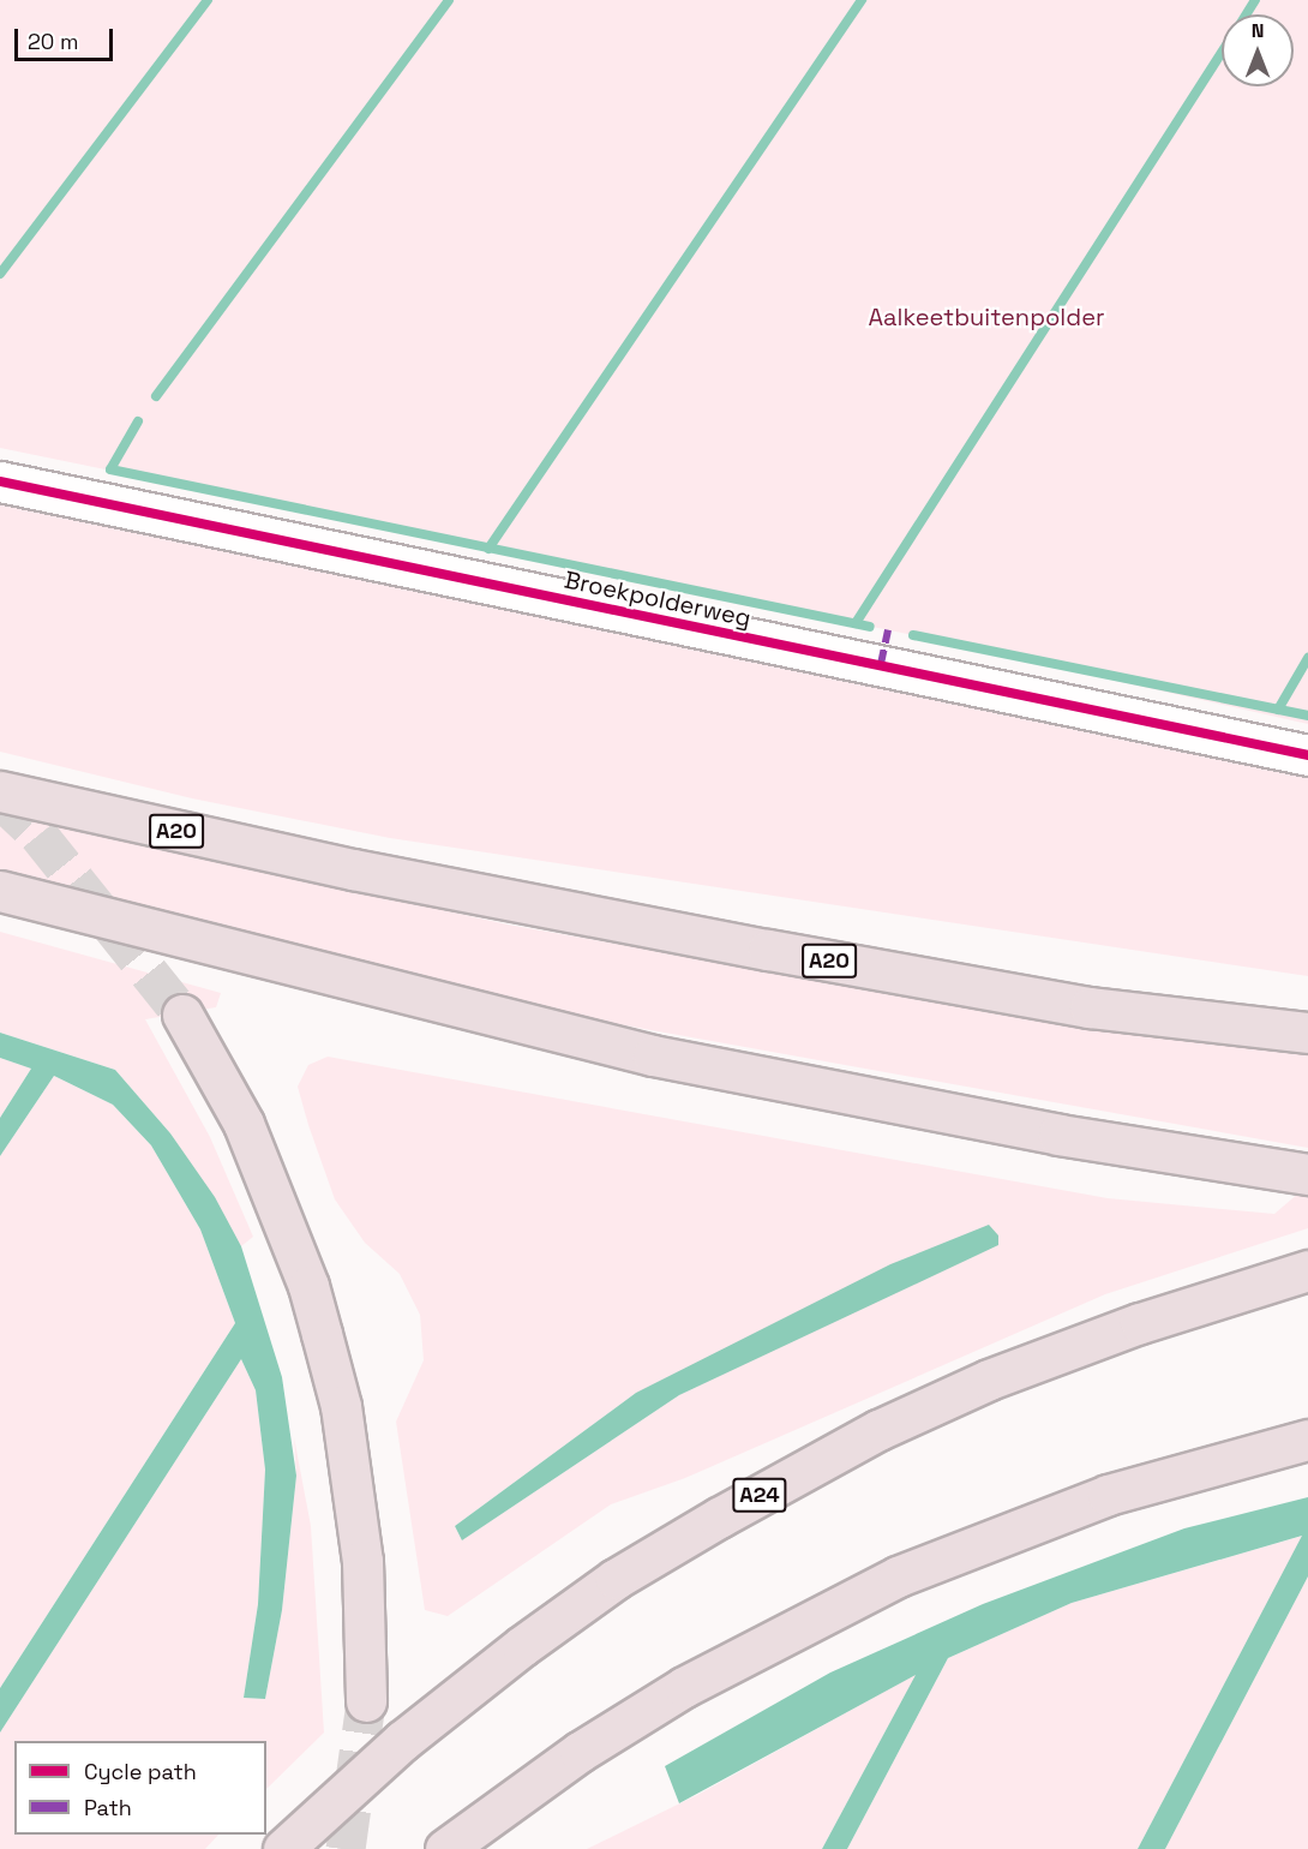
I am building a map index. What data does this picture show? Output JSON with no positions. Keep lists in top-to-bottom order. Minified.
{"streets":{"highway":["A20","A24"],"street":["Broekpolderweg"]},"parks":["Aalkeetbuitenpolder"],"legend":["Cycle path","Path"],"scale_bar":"20 m","north":"top"}
